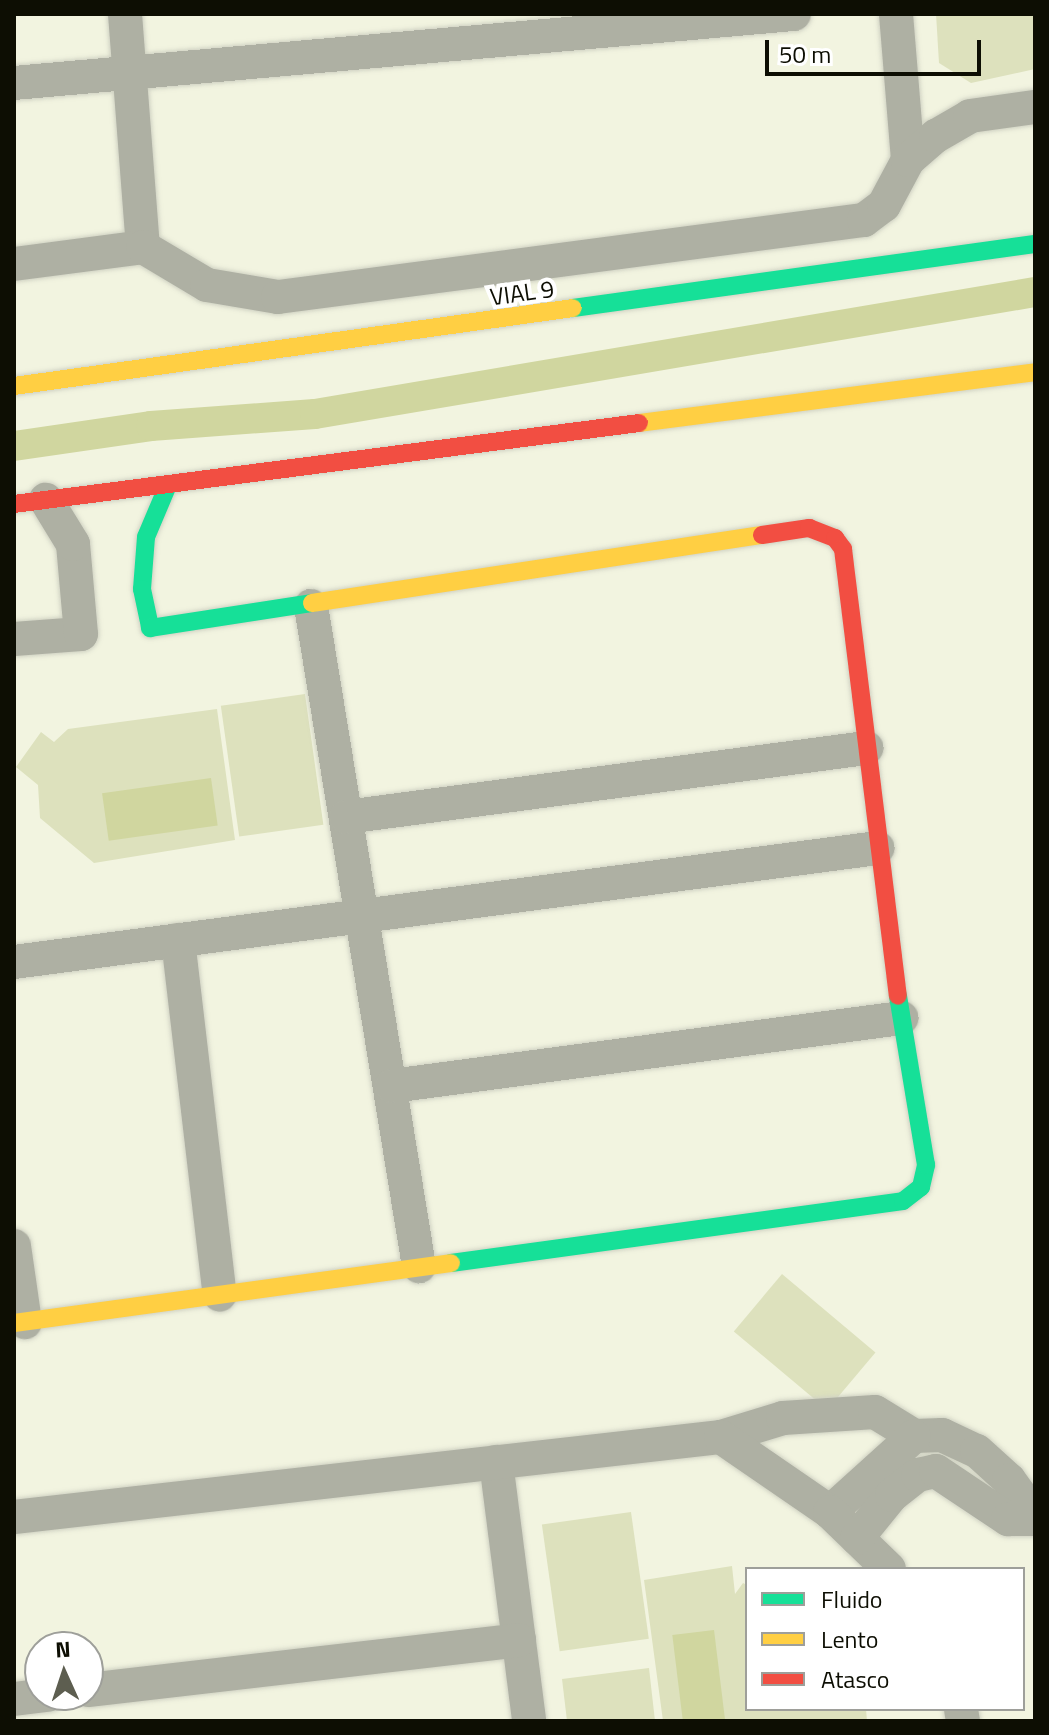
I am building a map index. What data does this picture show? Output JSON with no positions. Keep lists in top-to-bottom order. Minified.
{"streets":{"street":["VIAL 9"]},"legend":["Fluido","Lento","Atasco"],"scale_bar":"50 m","north":"top"}
